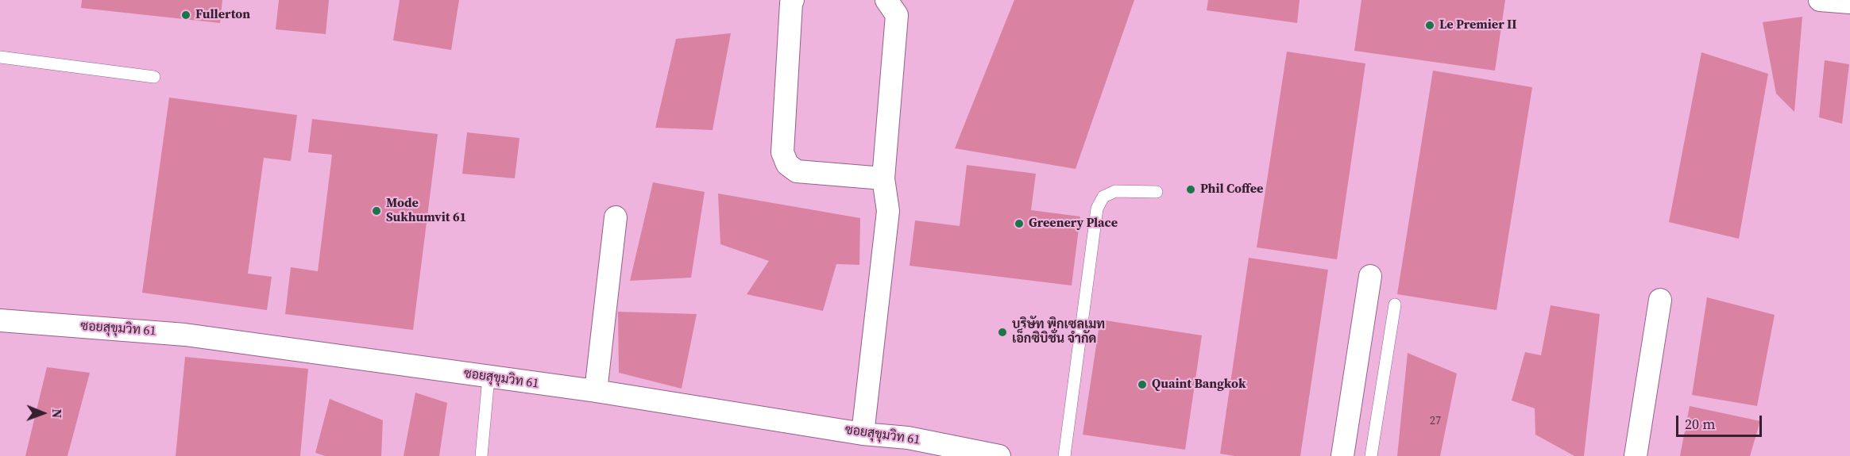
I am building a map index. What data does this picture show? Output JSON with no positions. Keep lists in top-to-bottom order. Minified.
{"streets":{"street":["ซอยสุขุมวิท 61"]},"places":["Fullerton","Le Premier II","Phil Coffee","Mode Sukhumvit 61","Greenery Place","บริษัท พิกเซลเมท เอ็กซิบิชั่น จำกัด","Quaint Bangkok"],"house_numbers":["27"],"scale_bar":"20 m","north":"right"}
